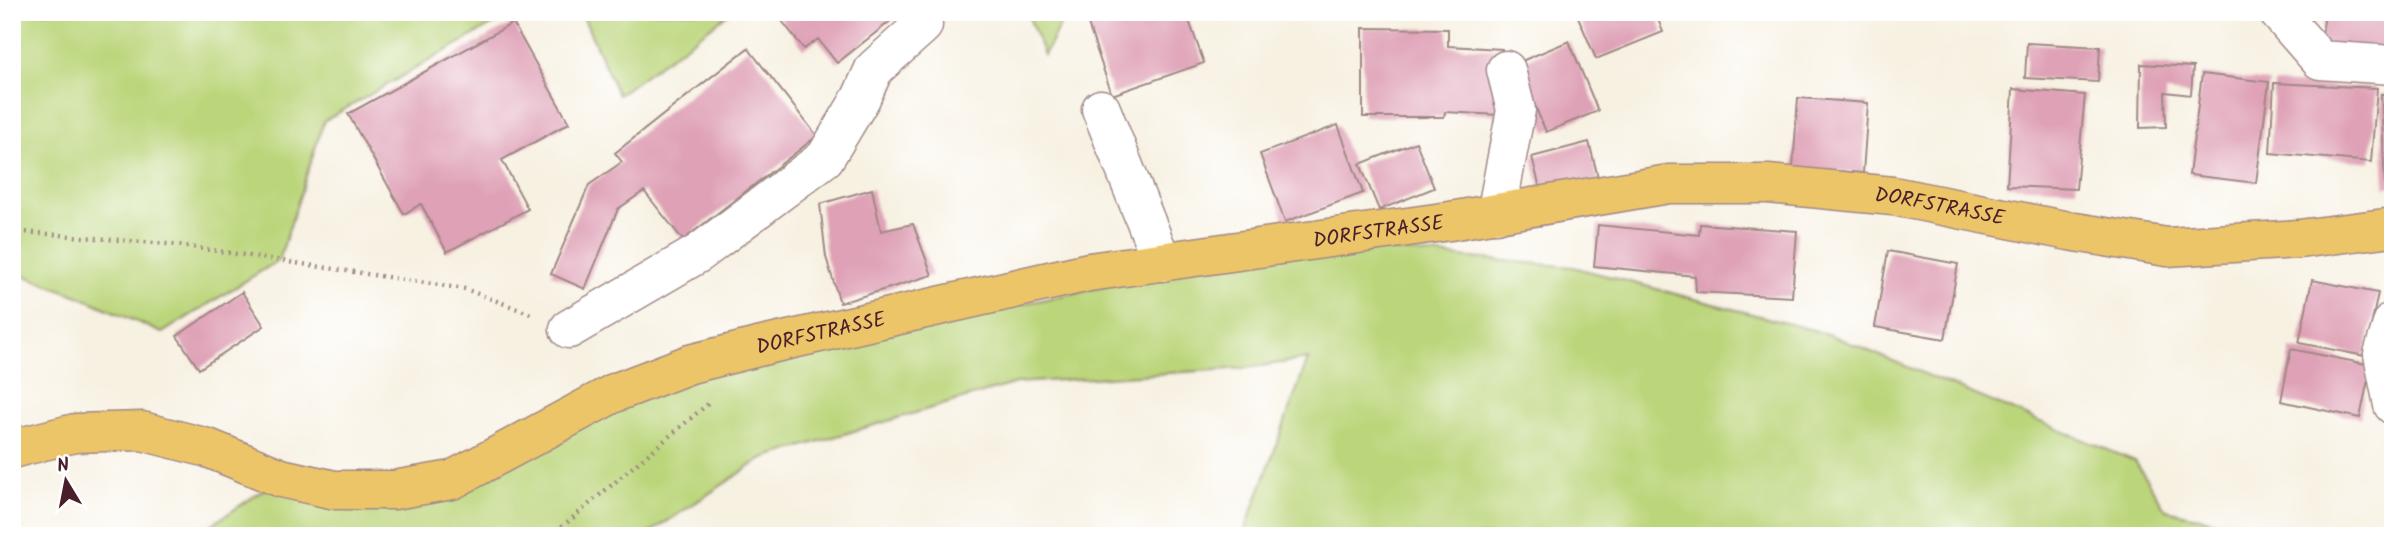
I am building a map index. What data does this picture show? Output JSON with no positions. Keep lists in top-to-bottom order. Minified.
{"streets":{"main road":["DORFSTRASSE"]},"north":"top"}
